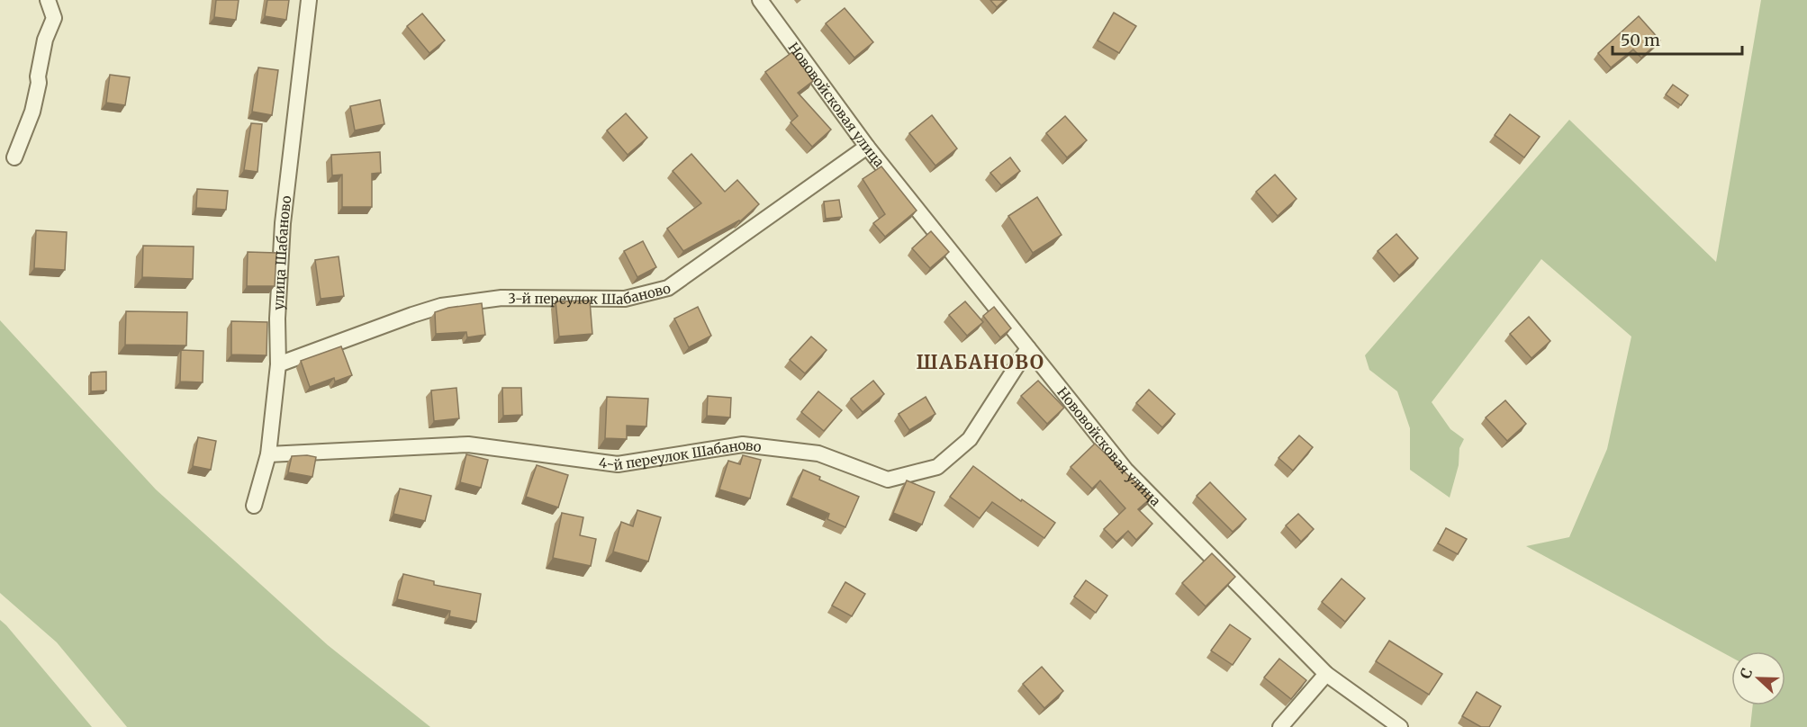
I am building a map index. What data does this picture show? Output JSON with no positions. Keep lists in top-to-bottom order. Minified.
{"streets":{"street":["Нововойсковая улица","улица Шабаново","3-й переулок Шабаново","4-й переулок Шабаново"]},"crossings":[["Нововойсковая улица","3-й переулок Шабаново"],["Нововойсковая улица","4-й переулок Шабаново"],["улица Шабаново","3-й переулок Шабаново"],["улица Шабаново","4-й переулок Шабаново"]],"districts":["ШАБАНОВО"],"scale_bar":"50 m","north":"left"}
